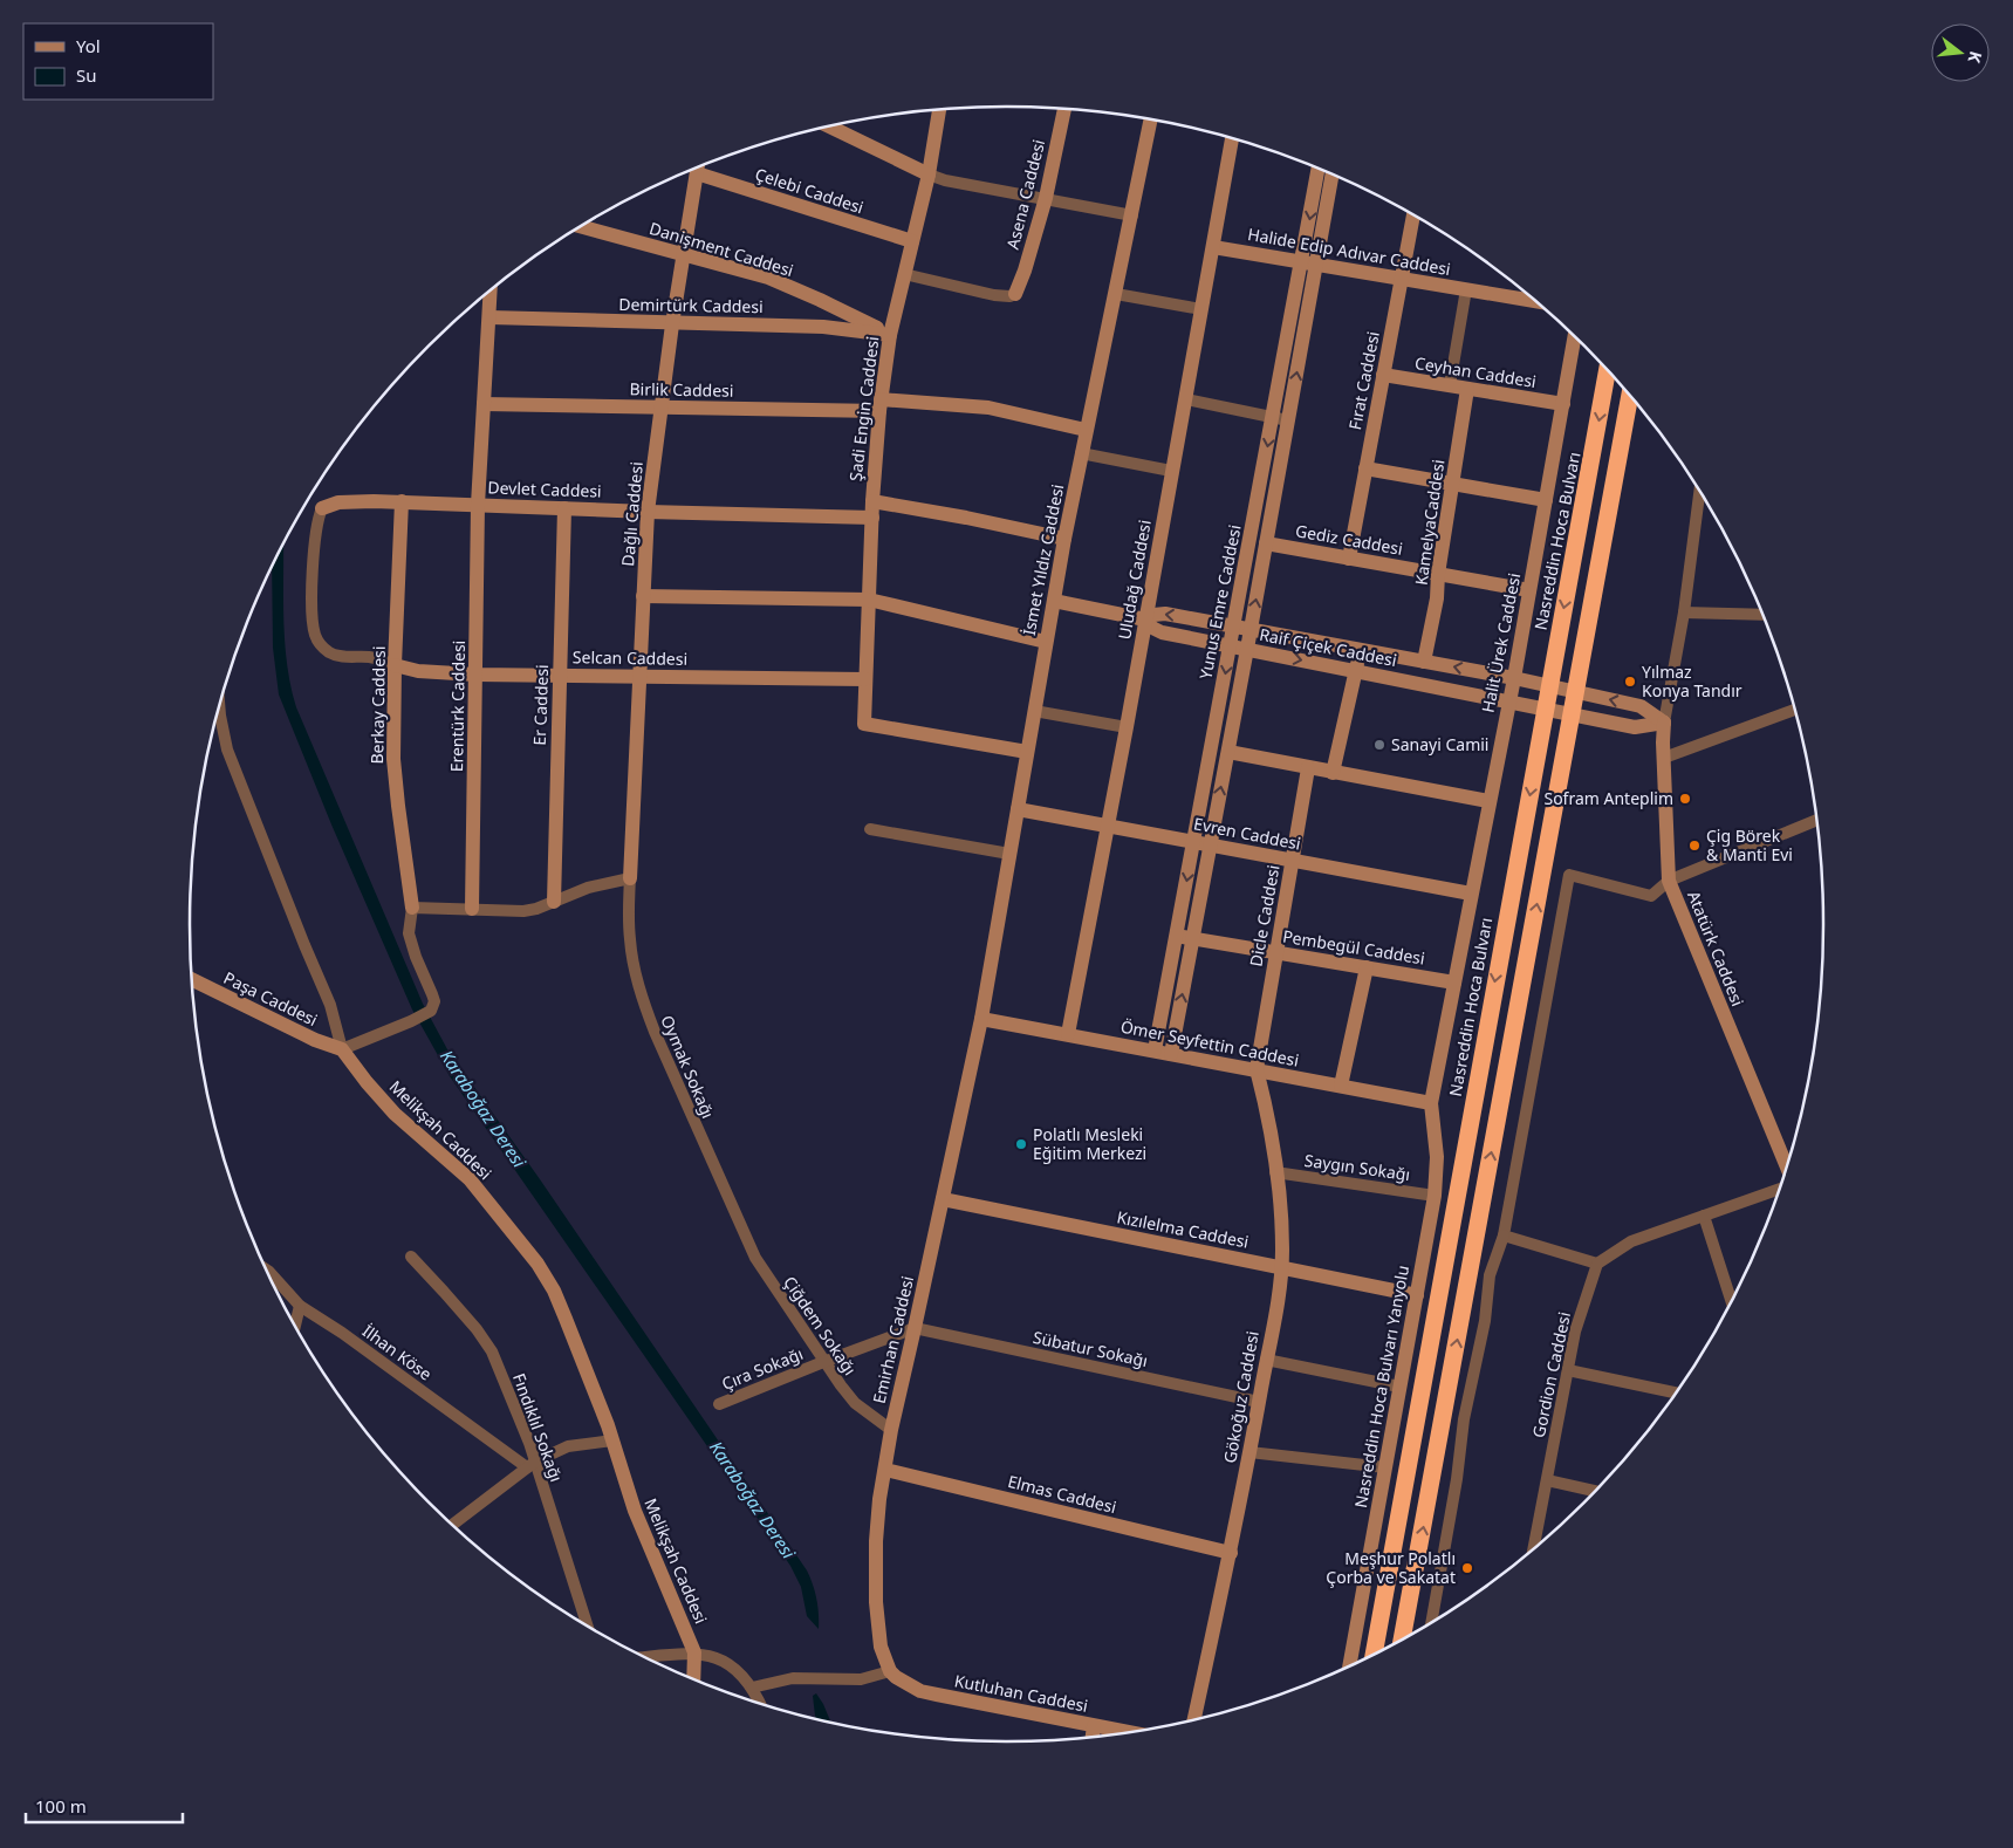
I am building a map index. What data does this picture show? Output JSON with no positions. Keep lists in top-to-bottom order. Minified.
{"streets":{"highway":["Nasreddin Hoca Bulvarı"],"street":["Çelebi Caddesi","Asena Caddesi","Danişment Caddesi","Halide Edip Adıvar Caddesi","Demirtürk Caddesi","Ceyhan Caddesi","Fırat Caddesi","Birlik Caddesi","Şadi Engin Caddesi","Devlet Caddesi","Dağlı Caddesi","KamelyaCaddesi","Gediz Caddesi","İsmet Yıldız Caddesi","Uludağ Caddesi","Yunus Emre Caddesi","Halit Ürek Caddesi","Raif Çiçek Caddesi","Selcan Caddesi","Berkay Caddesi","Er Caddesi","Erentürk Caddesi","Evren Caddesi","Dicle Caddesi","Pembegül Caddesi","Atatürk Caddesi","Paşa Caddesi","Ömer Seyfettin Caddesi","Oymak Sokağı","Melikşah Caddesi","Saygın Sokağı","Kızılelma Caddesi","Çiğdem Sokağı","Emirhan Caddesi","Sübatur Sokağı","İlhan Köse","Çıra Sokağı","Gordion Caddesi","Nasreddin Hoca Bulvarı Yanyolu","Gökoğuz Caddesi","Fındıklıl Sokağı","Elmas Caddesi","Kutluhan Caddesi"]},"crossings":[["Çelebi Caddesi","Şadi Engin Caddesi"],["Çelebi Caddesi","Dağlı Caddesi"],["Danişment Caddesi","Demirtürk Caddesi"],["Danişment Caddesi","Şadi Engin Caddesi"],["Danişment Caddesi","Dağlı Caddesi"],["Halide Edip Adıvar Caddesi","Fırat Caddesi"],["Halide Edip Adıvar Caddesi","Uludağ Caddesi"],["Halide Edip Adıvar Caddesi","Yunus Emre Caddesi"],["Demirtürk Caddesi","Şadi Engin Caddesi"],["Demirtürk Caddesi","Dağlı Caddesi"],["Demirtürk Caddesi","Erentürk Caddesi"],["Ceyhan Caddesi","Fırat Caddesi"],["Ceyhan Caddesi","KamelyaCaddesi"],["Ceyhan Caddesi","Halit Ürek Caddesi"],["Fırat Caddesi","Gediz Caddesi"],["Birlik Caddesi","Şadi Engin Caddesi"],["Birlik Caddesi","Dağlı Caddesi"],["Birlik Caddesi","İsmet Yıldız Caddesi"],["Birlik Caddesi","Erentürk Caddesi"],["Şadi Engin Caddesi","Devlet Caddesi"],["Şadi Engin Caddesi","İsmet Yıldız Caddesi"],["Şadi Engin Caddesi","Selcan Caddesi"],["Devlet Caddesi","Dağlı Caddesi"],["Devlet Caddesi","Berkay Caddesi"],["Devlet Caddesi","Er Caddesi"],["Devlet Caddesi","Erentürk Caddesi"],["Dağlı Caddesi","Selcan Caddesi"],["Dağlı Caddesi","Oymak Sokağı"],["KamelyaCaddesi","Gediz Caddesi"],["KamelyaCaddesi","Raif Çiçek Caddesi"],["Gediz Caddesi","Yunus Emre Caddesi"],["Gediz Caddesi","Halit Ürek Caddesi"],["Nasreddin Hoca Bulvarı","Raif Çiçek Caddesi"],["İsmet Yıldız Caddesi","Raif Çiçek Caddesi"],["İsmet Yıldız Caddesi","Evren Caddesi"],["İsmet Yıldız Caddesi","Ömer Seyfettin Caddesi"],["İsmet Yıldız Caddesi","Emirhan Caddesi"],["Uludağ Caddesi","Raif Çiçek Caddesi"],["Uludağ Caddesi","Evren Caddesi"],["Uludağ Caddesi","Ömer Seyfettin Caddesi"],["Yunus Emre Caddesi","Raif Çiçek Caddesi"],["Yunus Emre Caddesi","Evren Caddesi"],["Yunus Emre Caddesi","Pembegül Caddesi"],["Yunus Emre Caddesi","Ömer Seyfettin Caddesi"],["Halit Ürek Caddesi","Raif Çiçek Caddesi"],["Halit Ürek Caddesi","Evren Caddesi"],["Halit Ürek Caddesi","Pembegül Caddesi"],["Halit Ürek Caddesi","Ömer Seyfettin Caddesi"],["Halit Ürek Caddesi","Nasreddin Hoca Bulvarı Yanyolu"],["Raif Çiçek Caddesi","Atatürk Caddesi"],["Selcan Caddesi","Berkay Caddesi"],["Selcan Caddesi","Er Caddesi"],["Selcan Caddesi","Erentürk Caddesi"],["Evren Caddesi","Dicle Caddesi"],["Dicle Caddesi","Pembegül Caddesi"],["Dicle Caddesi","Ömer Seyfettin Caddesi"],["Dicle Caddesi","Gökoğuz Caddesi"],["Paşa Caddesi","Melikşah Caddesi"],["Ömer Seyfettin Caddesi","Emirhan Caddesi"],["Ömer Seyfettin Caddesi","Nasreddin Hoca Bulvarı Yanyolu"],["Ömer Seyfettin Caddesi","Gökoğuz Caddesi"],["Oymak Sokağı","Çiğdem Sokağı"],["Saygın Sokağı","Nasreddin Hoca Bulvarı Yanyolu"],["Saygın Sokağı","Gökoğuz Caddesi"],["Kızılelma Caddesi","Emirhan Caddesi"],["Kızılelma Caddesi","Nasreddin Hoca Bulvarı Yanyolu"],["Kızılelma Caddesi","Gökoğuz Caddesi"],["Çiğdem Sokağı","Emirhan Caddesi"],["Çiğdem Sokağı","Çıra Sokağı"],["Emirhan Caddesi","Sübatur Sokağı"],["Emirhan Caddesi","Çıra Sokağı"],["Emirhan Caddesi","Elmas Caddesi"],["Emirhan Caddesi","Kutluhan Caddesi"],["Sübatur Sokağı","Çıra Sokağı"],["Sübatur Sokağı","Gökoğuz Caddesi"],["İlhan Köse","Fındıklıl Sokağı"],["Gökoğuz Caddesi","Elmas Caddesi"]],"water":["Karaboğaz Deresi"],"places":["Yılmaz Konya Tandır","Sanayi Camii","Sofram Anteplim","Çig Börek & Manti Evi","Polatlı Mesleki Eğitim Merkezi","Meşhur Polatlı Çorba ve Sakatat"],"legend":["Yol","Su"],"scale_bar":"100 m","north":"right"}
